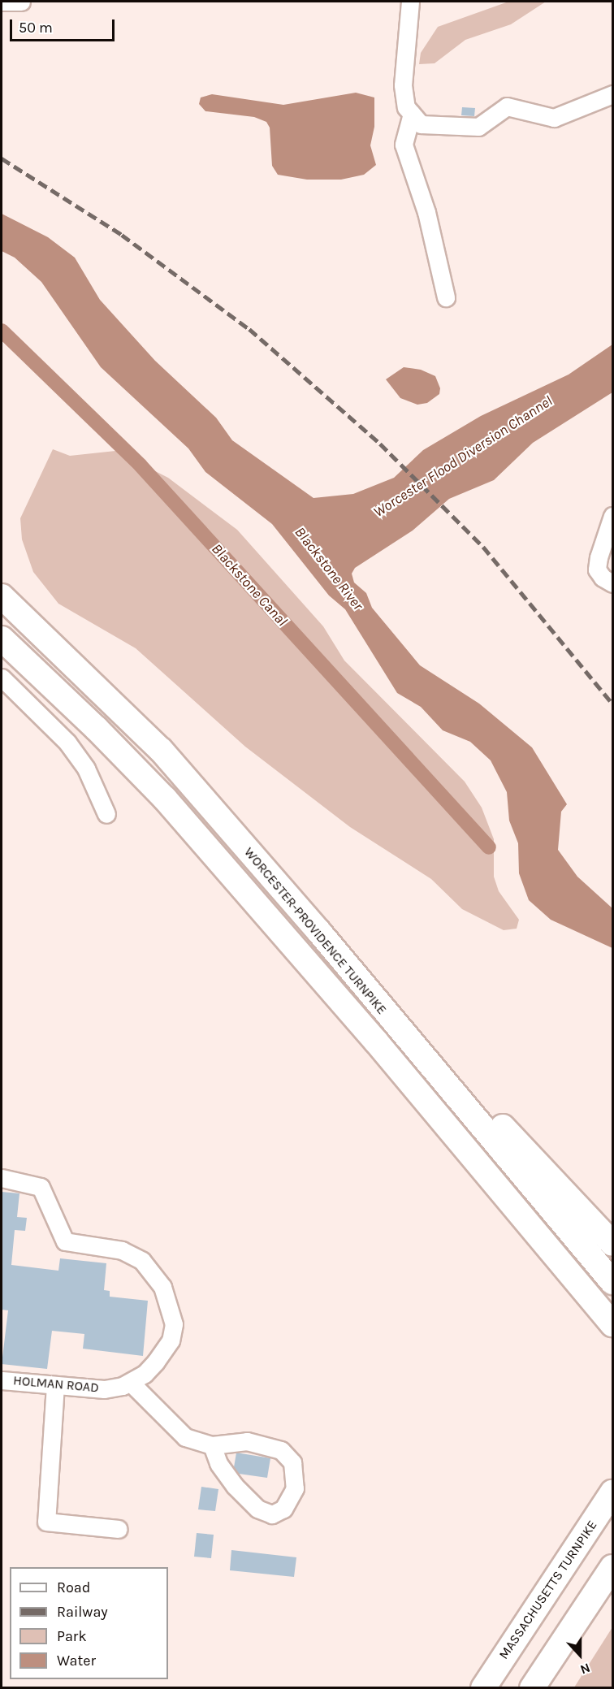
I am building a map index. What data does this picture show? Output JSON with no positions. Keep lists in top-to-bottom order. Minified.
{"streets":{"highway":["WORCESTER-PROVIDENCE TURNPIKE","MASSACHUSETTS TURNPIKE"],"street":["HOLMAN ROAD"]},"water":["Worcester Flood Diversion Channel","Blackstone River","Blackstone Canal"],"legend":["Road","Railway","Park","Water"],"scale_bar":"50 m","north":"bottom"}
